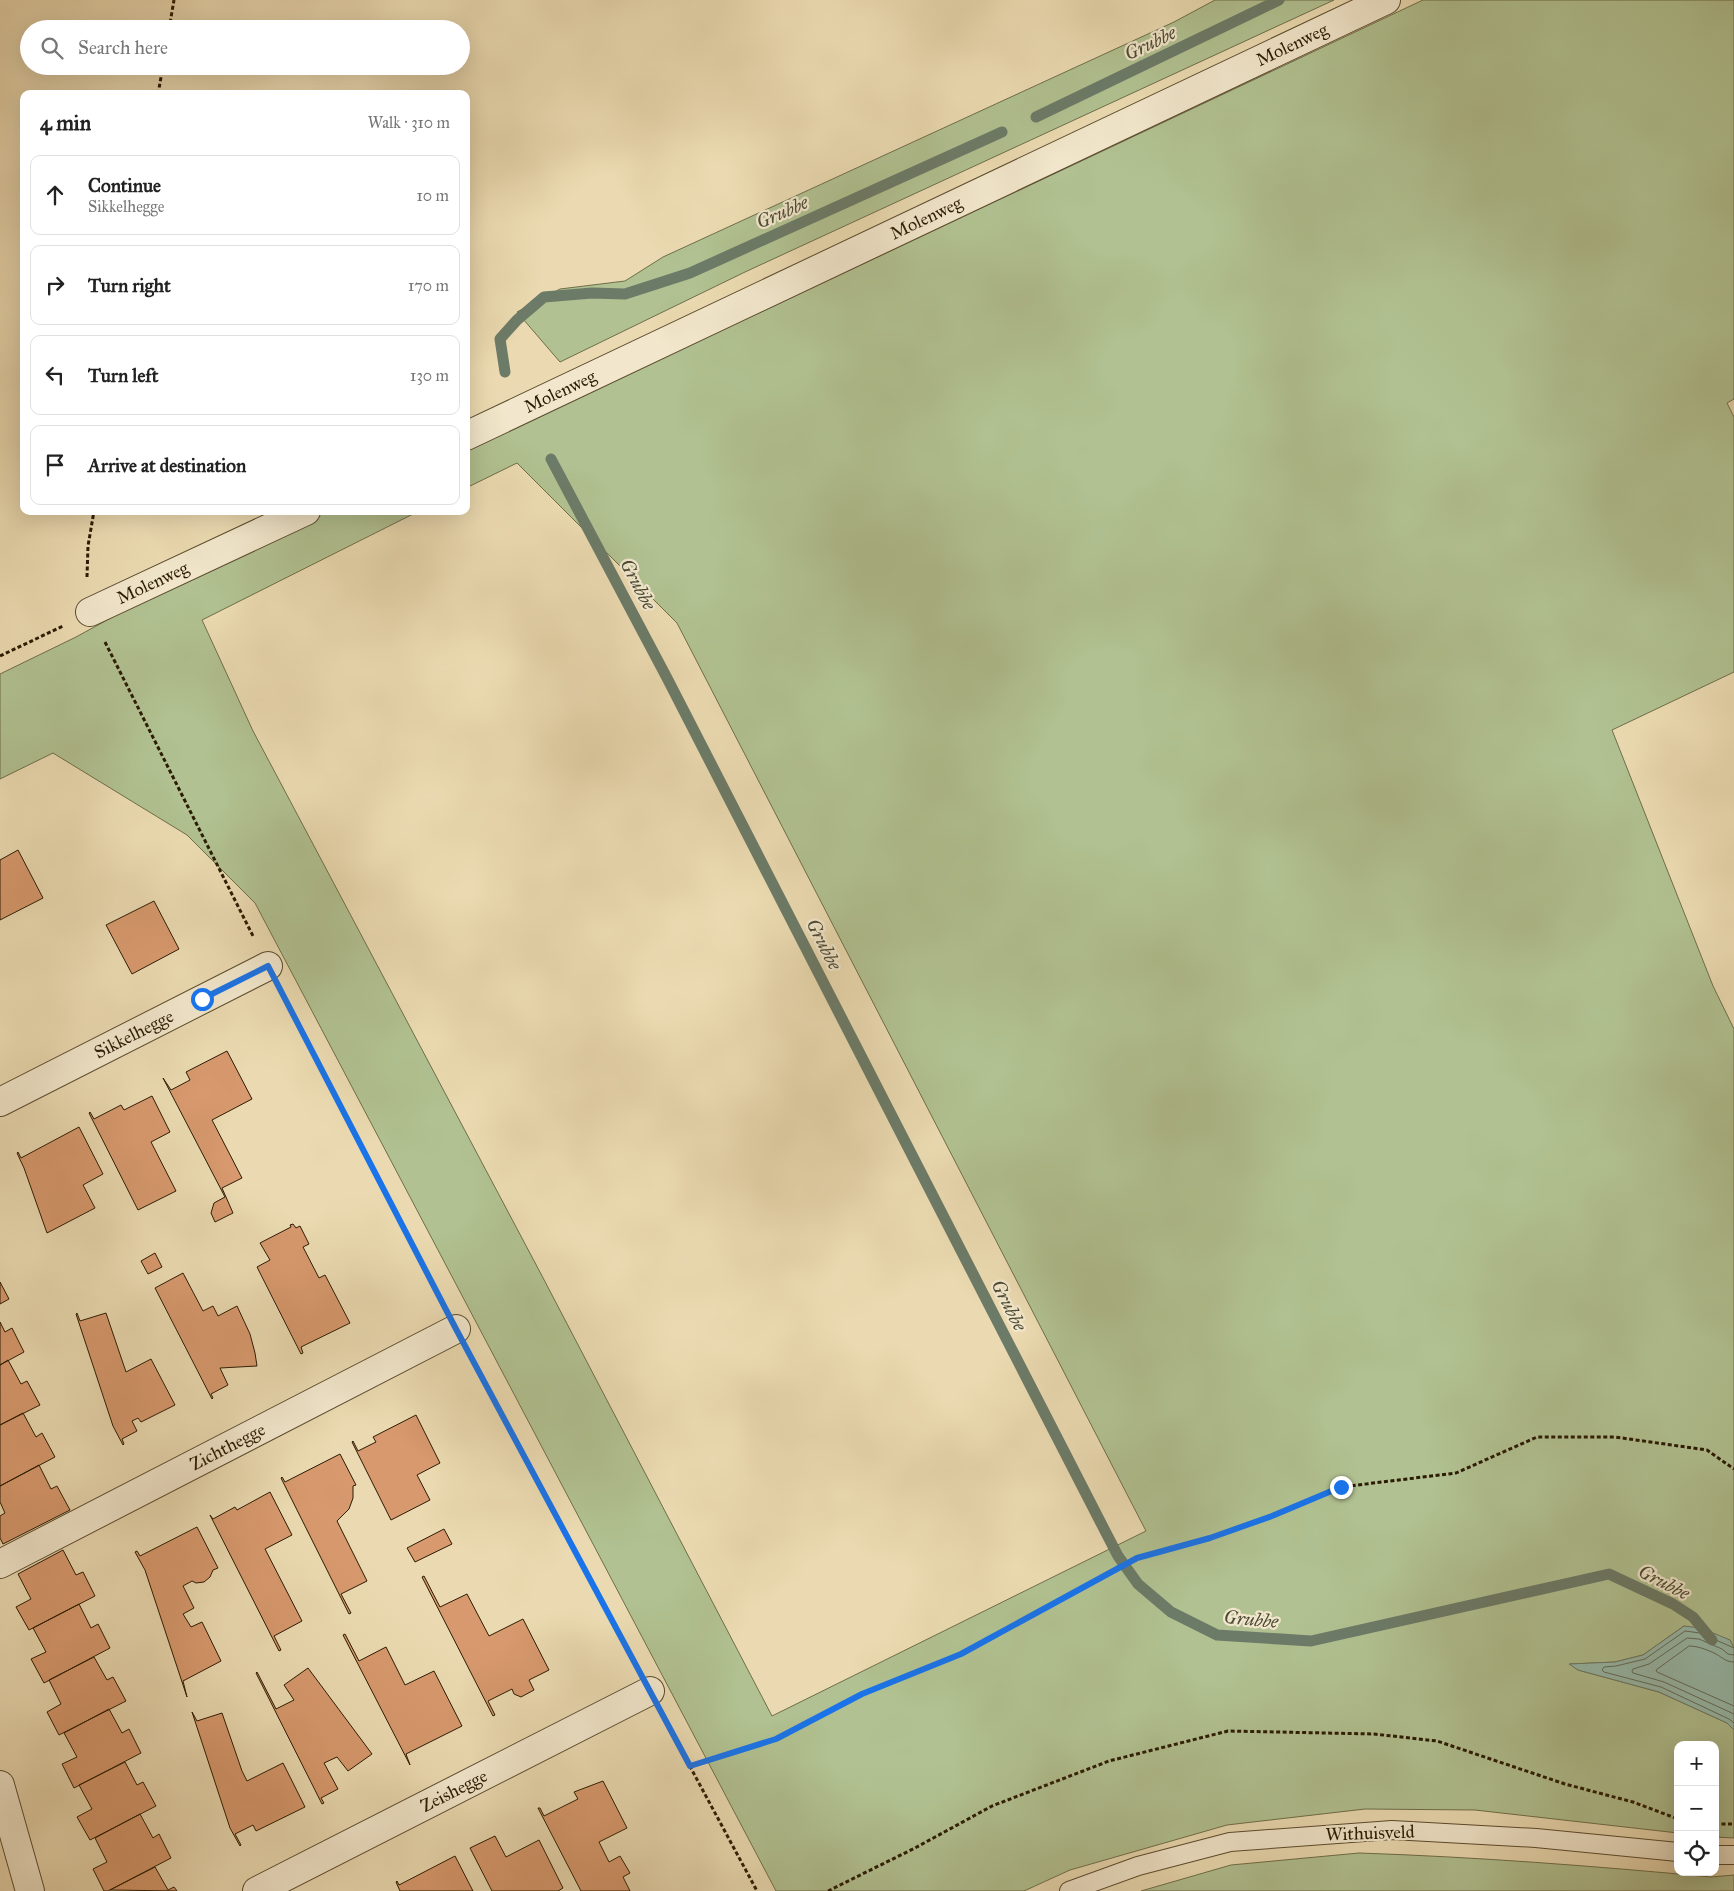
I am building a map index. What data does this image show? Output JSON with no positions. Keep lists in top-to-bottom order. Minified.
{"streets":{"street":["Molenweg","Sikkelhegge","Zichthegge","Zeishegge"],"lane":["Withuisveld"]},"water":["Grubbe"],"page":{"search":"Search here","heading":["4 min","Walk · 310 m"],"list":[["Continue","Sikkelhegge","10 m"],["Turn right","170 m"],["Turn left","130 m"],"Arrive at destination"],"map_buttons":["+","−"]}}
